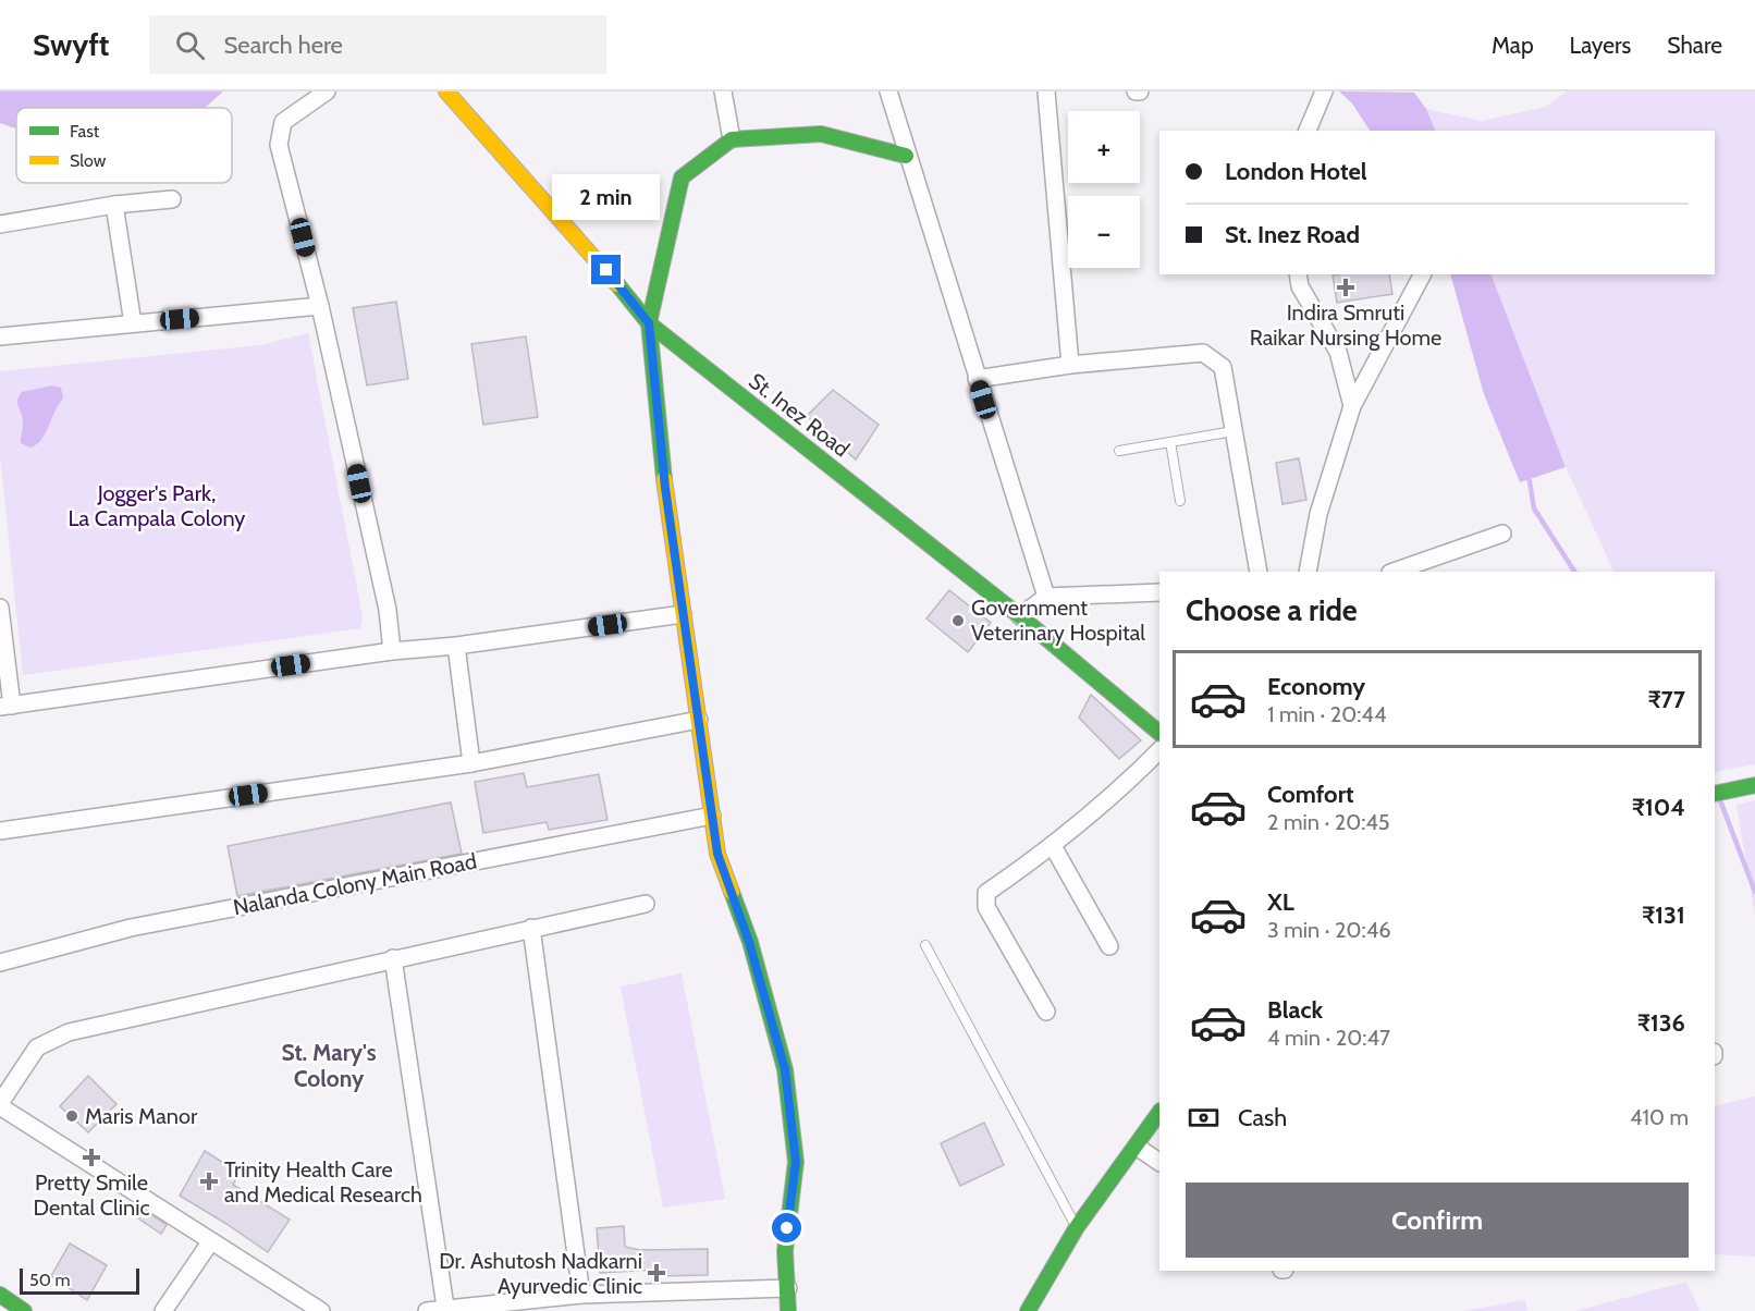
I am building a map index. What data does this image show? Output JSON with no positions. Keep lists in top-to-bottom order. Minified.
{"streets":{"street":["St. Inez Road","Nalanda Colony Main Road"]},"districts":["St. Mary's Colony"],"parks":["Jogger's Park, La Campala Colony"],"places":{"health":["Indira Smruti Raikar Nursing Home","Pretty Smile Dental Clinic","Trinity Health Care and Medical Research","Dr. Ashutosh Nadkarni Ayurvedic Clinic"],"other":["Government Veterinary Hospital","Maris Manor"]},"legend":["Fast","Slow"],"scale_bar":"50 m","page":{"header":"Swyft","search":"Search here","nav":["Map","Layers","Share"],"map_buttons":["+","−"],"banner":["London Hotel","St. Inez Road"],"bubble":"2 min","heading":"Choose a ride","list":[{"name":"Economy","note":"1 min · 20:44","value":"₹77"},{"name":"Comfort","note":"2 min · 20:45","value":"₹104"},{"name":"XL","note":"3 min · 20:46","value":"₹131"},{"name":"Black","note":"4 min · 20:47","value":"₹136"}],"pay":["Cash","410 m"],"buttons":"Confirm","scale":"50 m"}}
